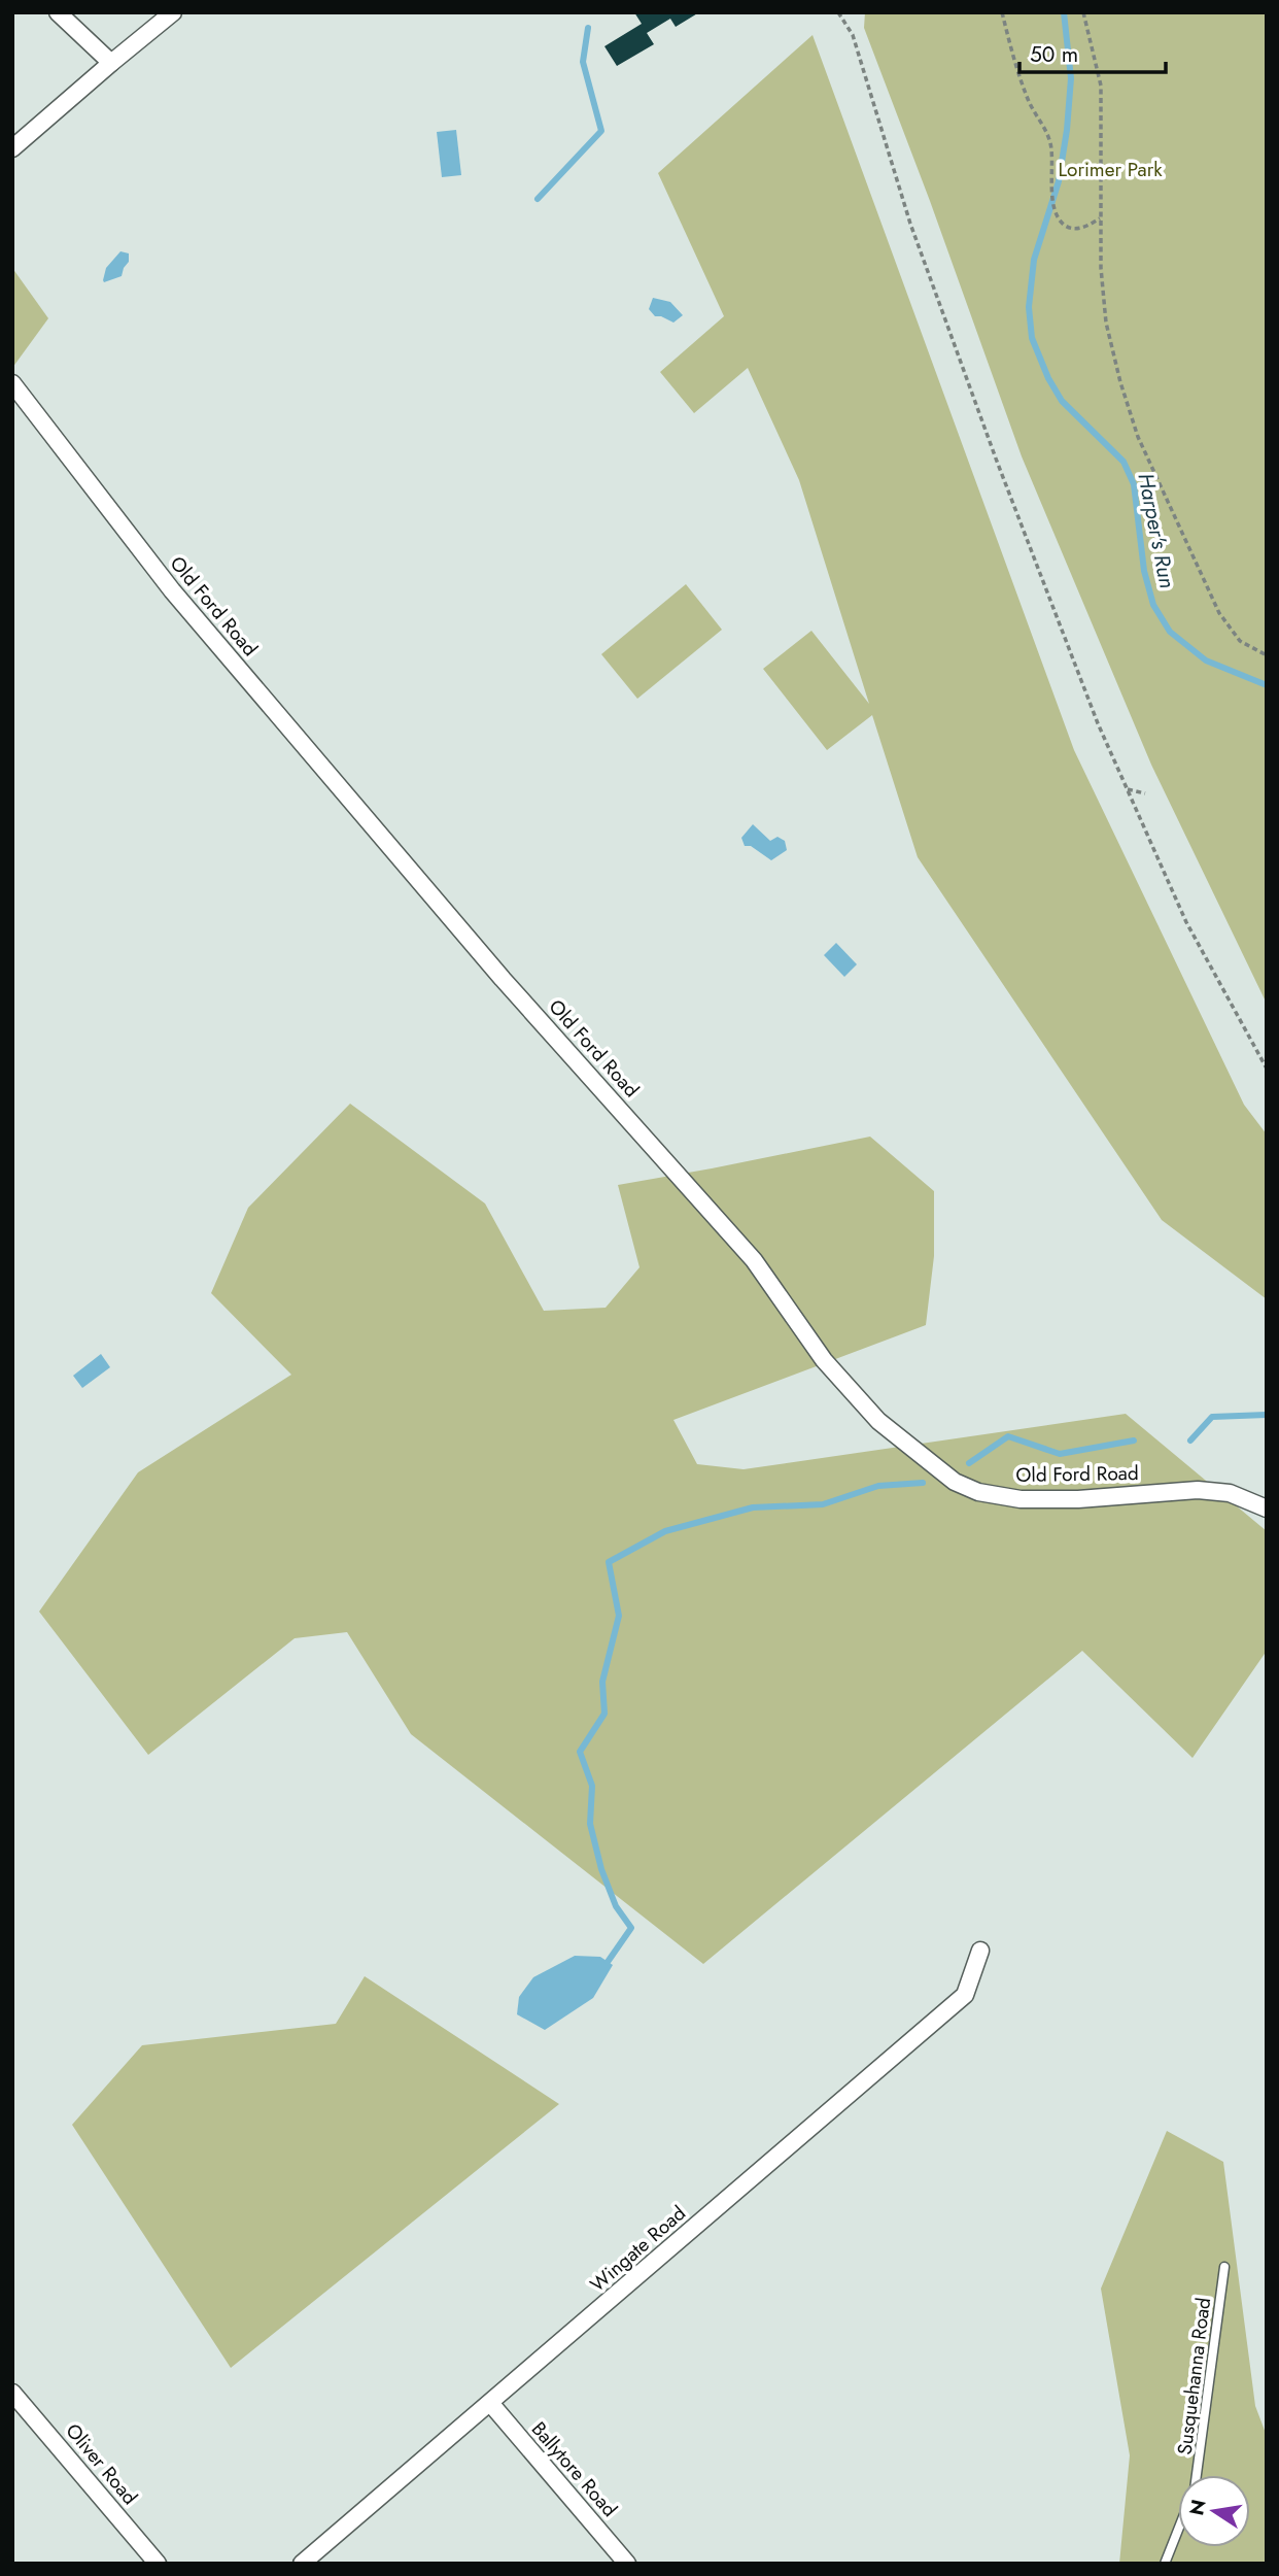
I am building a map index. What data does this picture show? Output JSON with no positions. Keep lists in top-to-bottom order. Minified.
{"streets":{"street":["Old Ford Road","Wingate Road","Oliver Road","Ballytore Road"],"lane":["Susquehanna Road"]},"crossings":[["Wingate Road","Ballytore Road"]],"water":["Harper's Run"],"parks":["Lorimer Park"],"scale_bar":"50 m","north":"left"}
